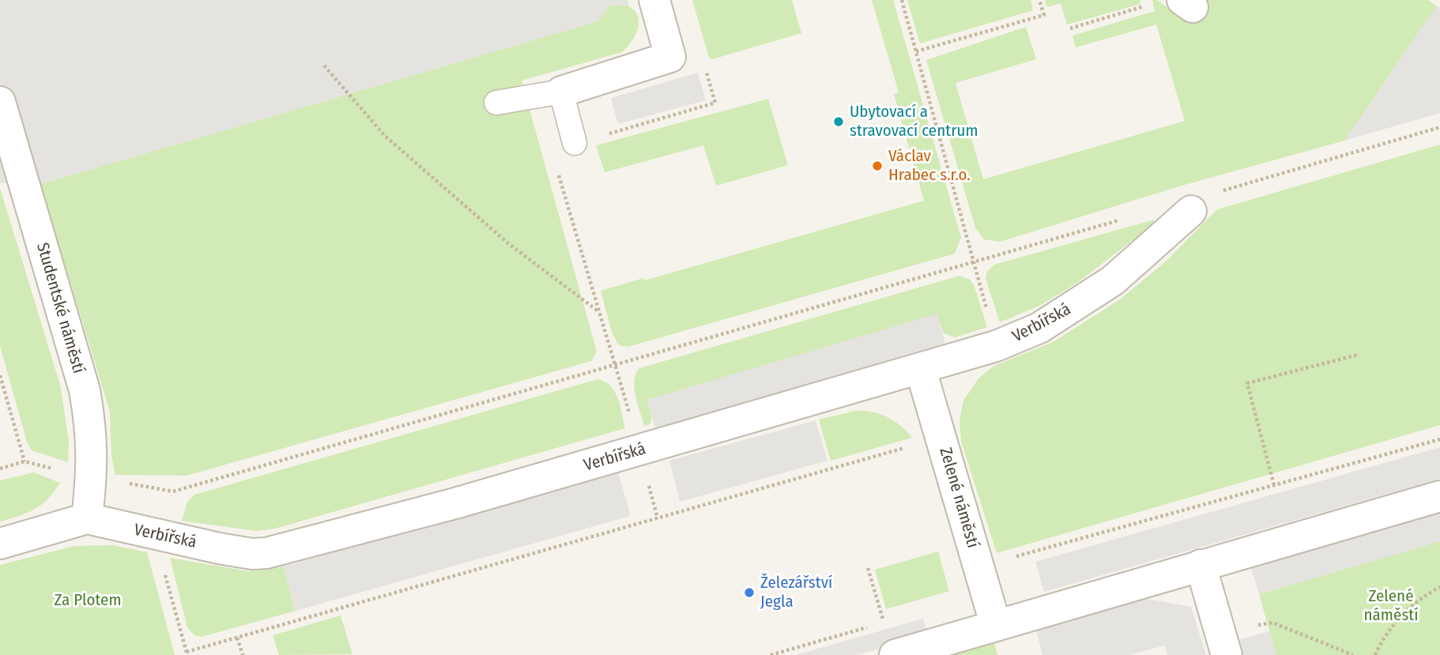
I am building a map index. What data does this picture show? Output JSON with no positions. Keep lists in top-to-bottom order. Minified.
{"streets":{"street":["Studentské náměstí","Verbířská","Zelené náměstí"]},"crossings":[["Studentské náměstí","Verbířská"],["Verbířská","Zelené náměstí"]],"parks":["Zelené náměstí","Za Plotem"],"places":["Ubytovací a stravovací centrum","Václav Hrabec s.r.o.","Železářství Jegla"]}
